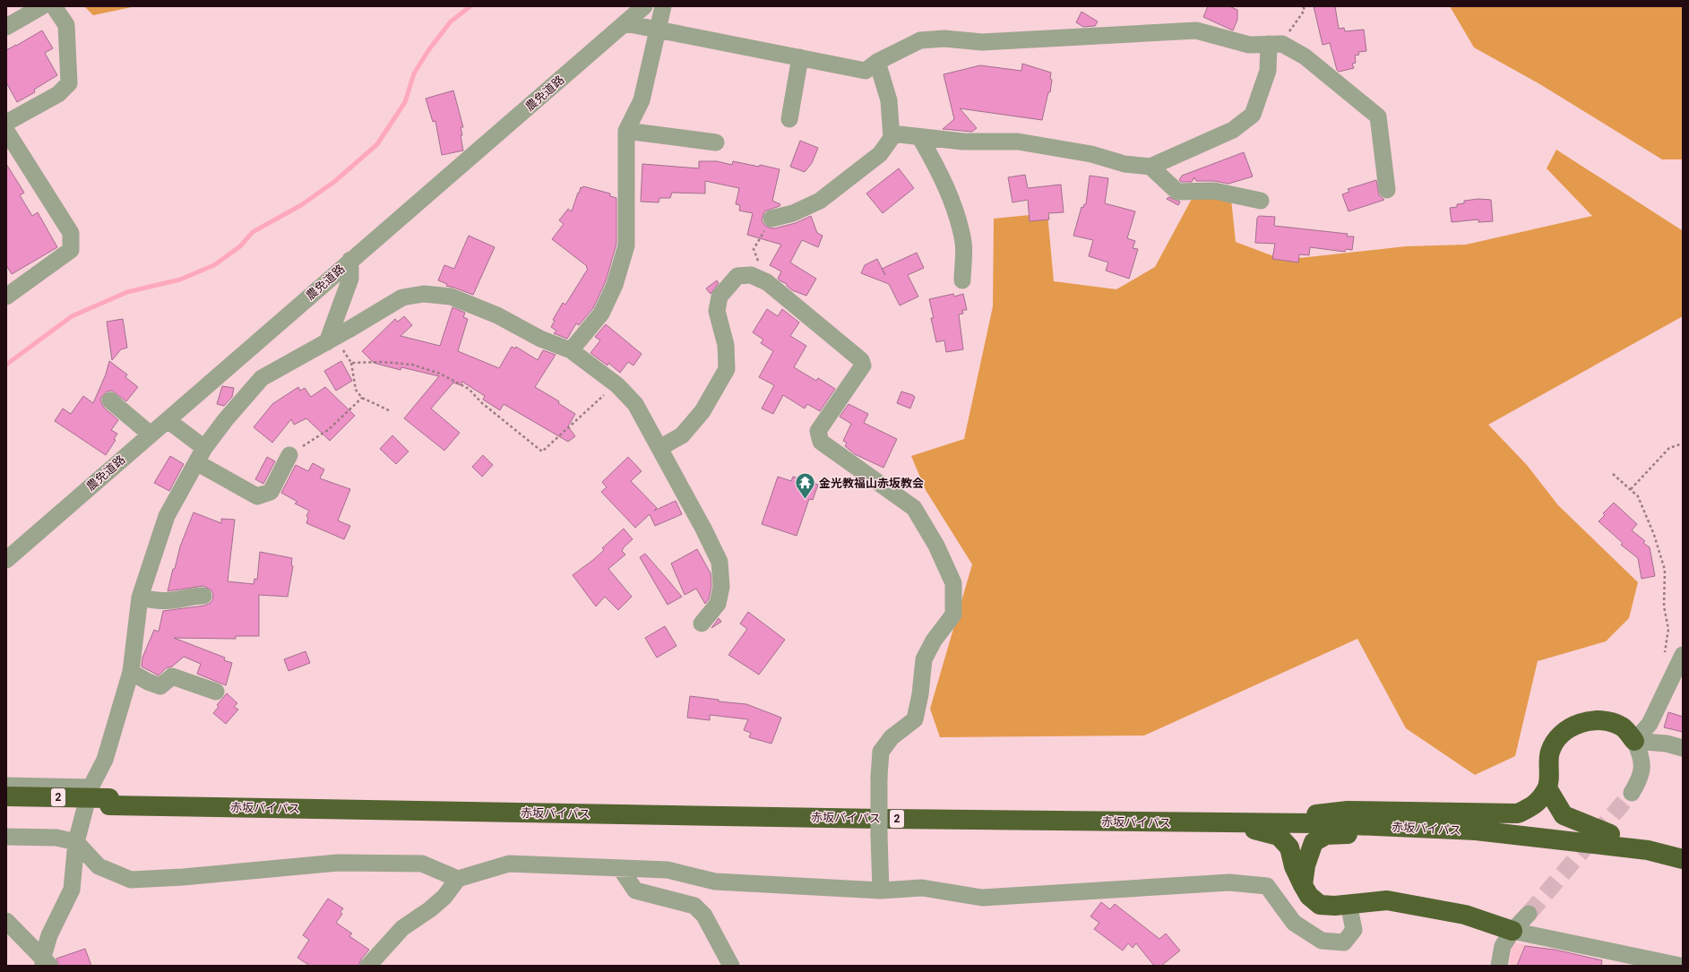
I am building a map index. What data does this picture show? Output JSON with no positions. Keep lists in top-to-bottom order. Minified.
{"streets":{"highway":["2","赤坂バイパス"],"street":["農免道路"]},"places":{"temple":["金光教福山赤坂教会"]}}
